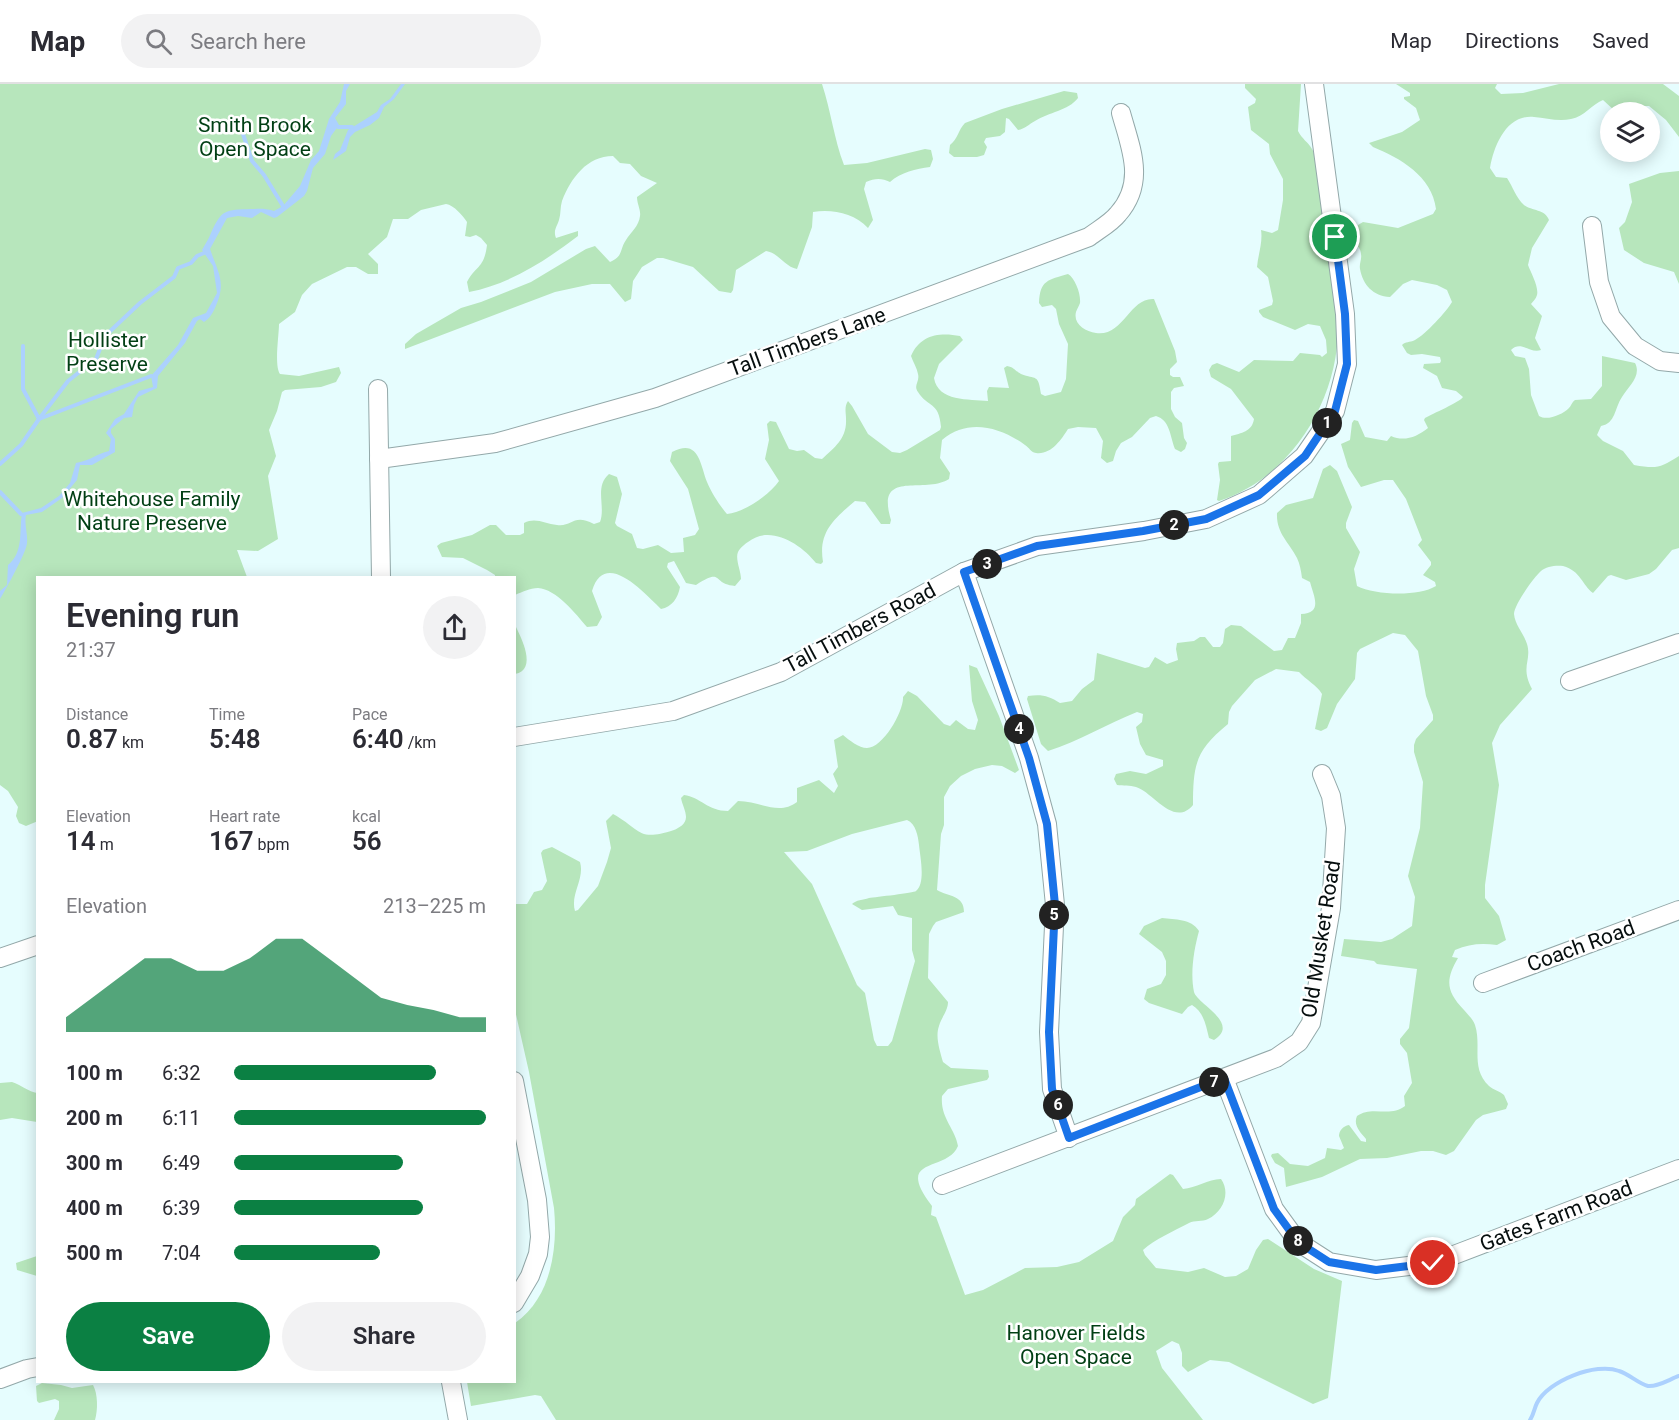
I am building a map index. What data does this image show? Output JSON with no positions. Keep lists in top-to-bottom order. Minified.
{"streets":{"street":["Tall Timbers Lane","Tall Timbers Road","Old Musket Road","Coach Road","Gates Farm Road"]},"crossings":[["Old Musket Road","Gates Farm Road"]],"parks":["Smith Brook Open Space","Hollister Preserve","Whitehouse Family Nature Preserve","Hanover Fields Open Space"],"page":{"header":"Map","search":"Search here","nav":["Map","Directions","Saved"],"pins":["1","2","3","4","5","7","6","8"],"heading":["Evening run","21:37"],"stats":[["Distance","0.87 km"],["Time","5:48"],["Pace","6:40 /km"],["Elevation","14 m"],["Heart rate","167 bpm"],["kcal","56"]],"chart":["Elevation","213–225 m"],"list":[{"name":"100 m","note":"6:32"},{"name":"200 m","note":"6:11"},{"name":"300 m","note":"6:49"},{"name":"400 m","note":"6:39"},{"name":"500 m","note":"7:04"}],"buttons":["Save","Share"]}}
